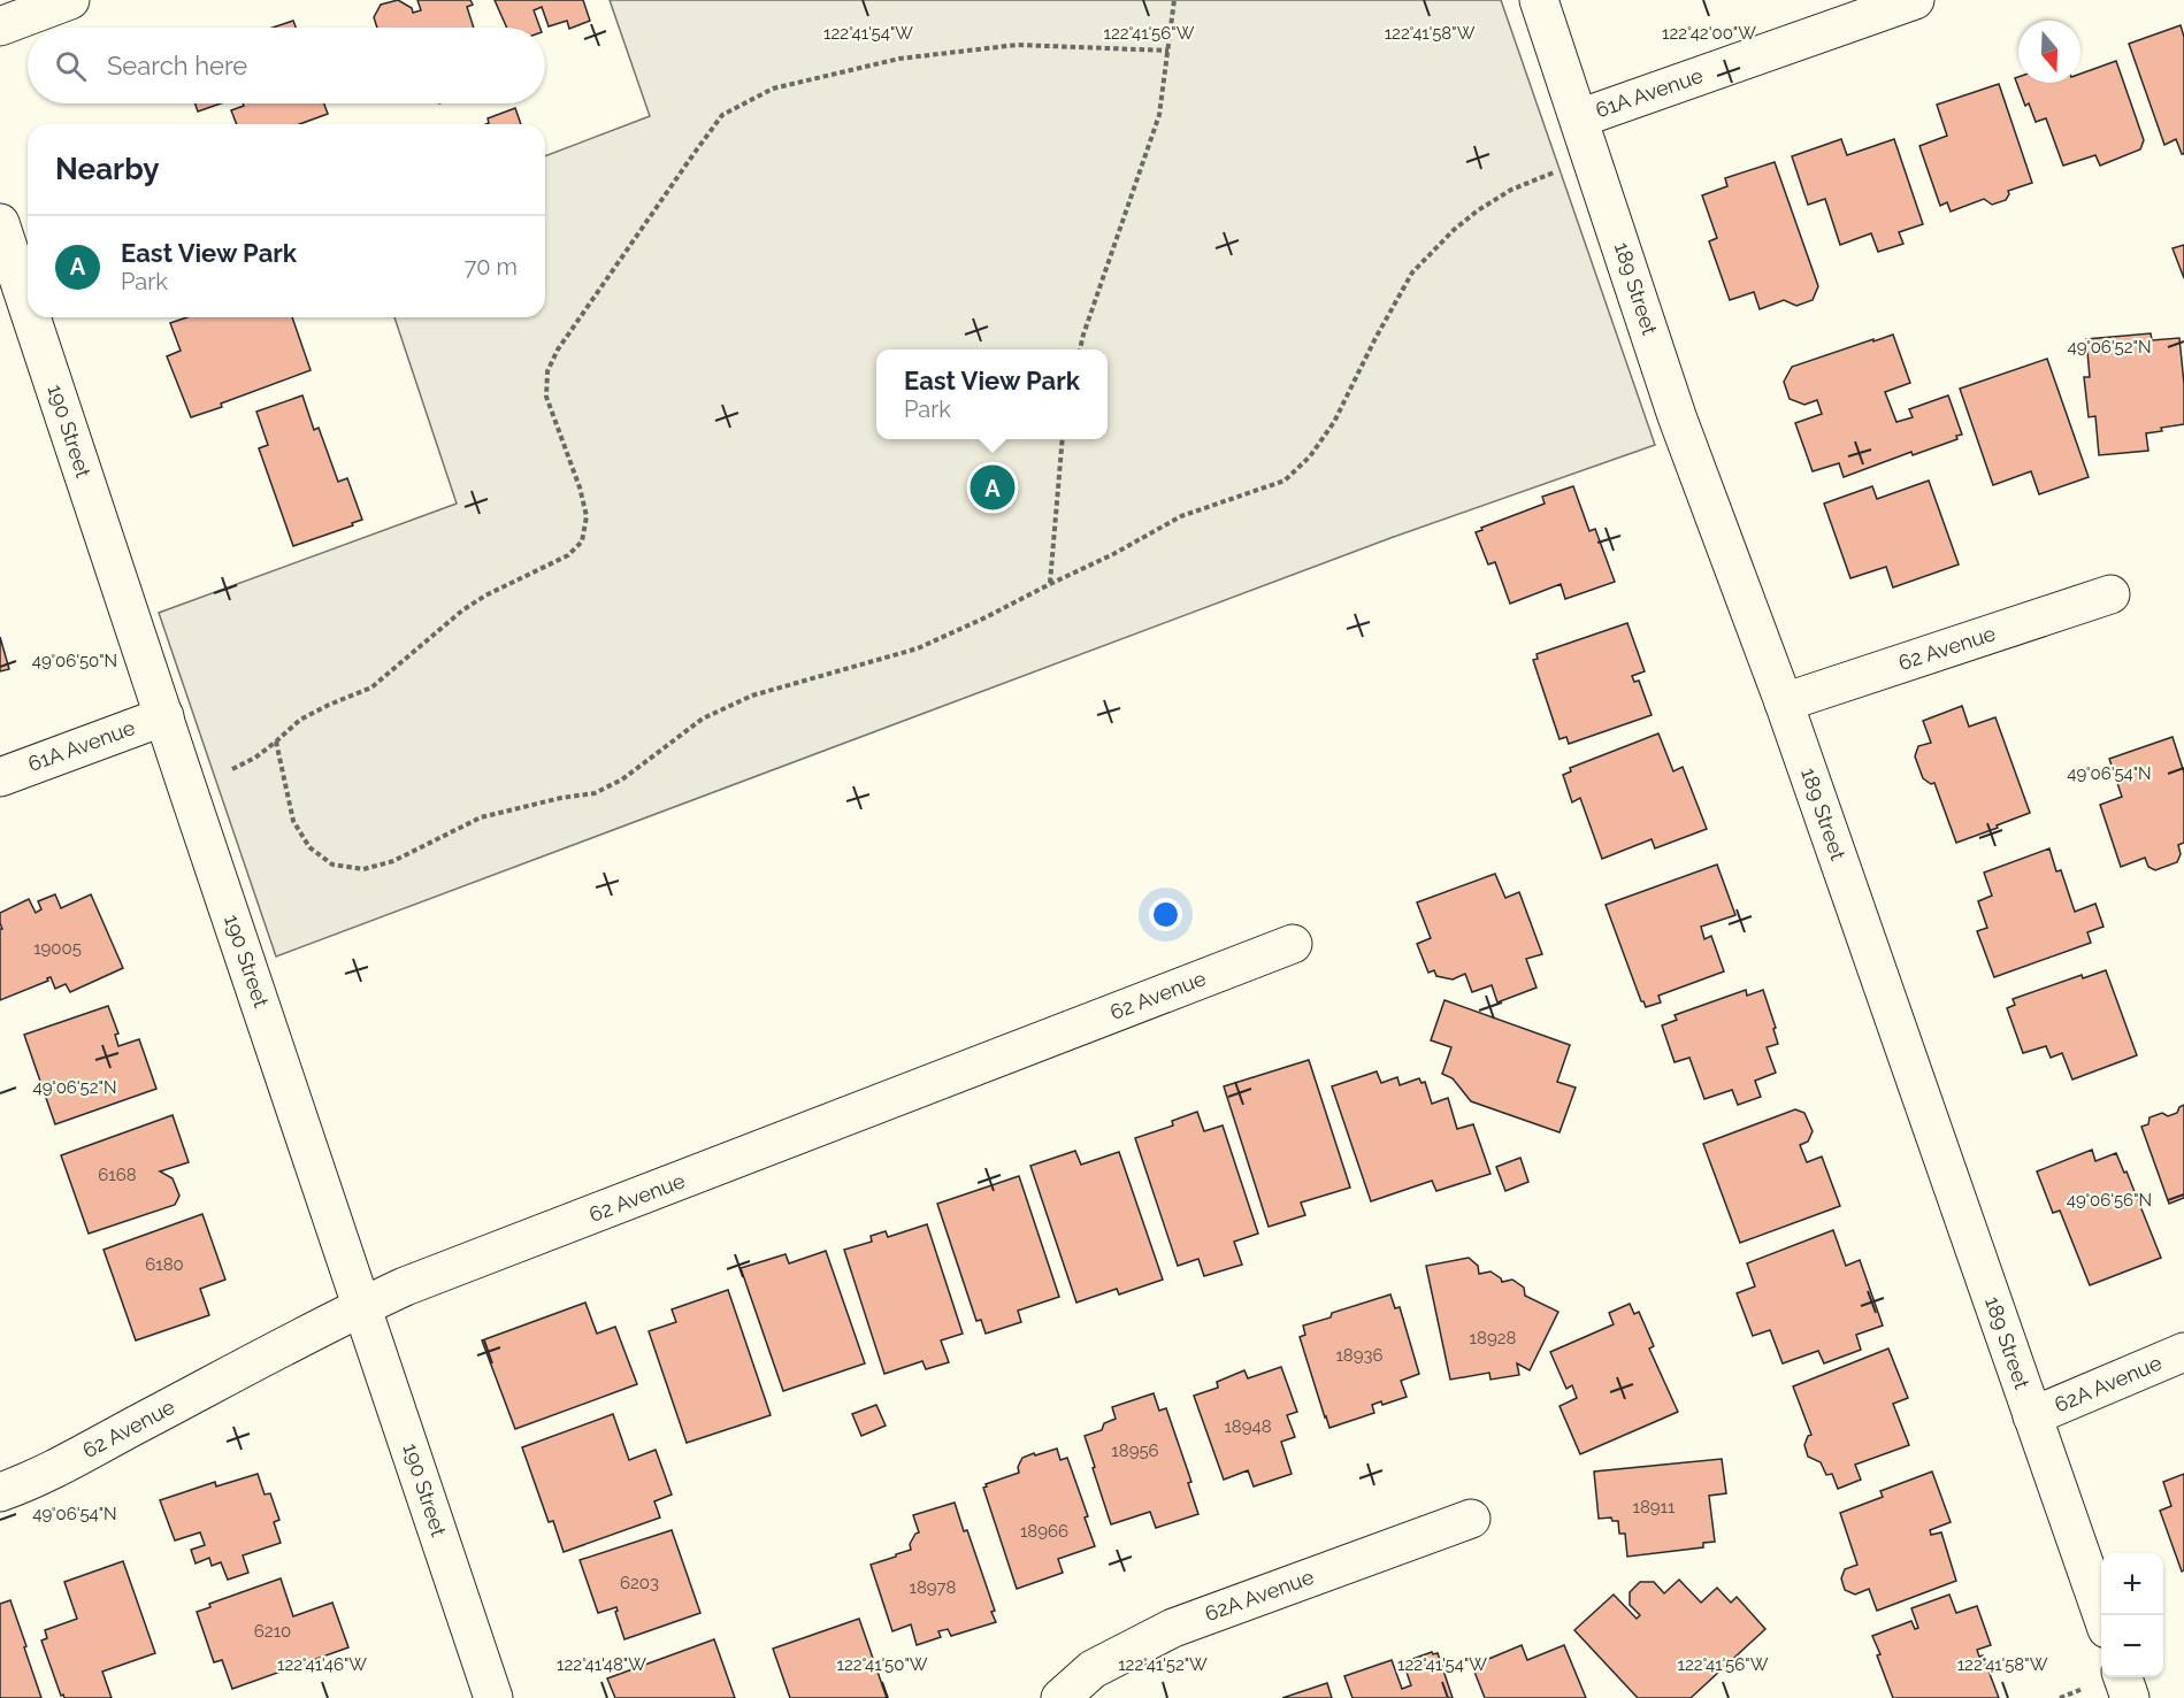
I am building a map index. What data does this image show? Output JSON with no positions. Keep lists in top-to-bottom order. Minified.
{"streets":{"street":["61A Avenue","189 Street","190 Street","62 Avenue","62A Avenue"]},"crossings":[["61A Avenue","189 Street"],["61A Avenue","190 Street"],["189 Street","62 Avenue"],["189 Street","62A Avenue"],["190 Street","62 Avenue"]],"house_numbers":["19005","6168","6180","18928","18936","18948","18956","18911","18966","6203","18978","6210"],"north":"bottom","page":{"search":"Search here","heading":"Nearby","list":[{"mark":"A","name":"East View Park","note":"Park","value":"70 m"}],"popup":["East View Park","Park"],"pins":"A","map_buttons":["+","−"]},"coordinates":["122°41'54\"W","122°41'56\"W","122°41'58\"W","122°42'00\"W","49°06'52\"N","49°06'50\"N","49°06'54\"N","49°06'56\"N","122°41'46\"W","122°41'48\"W","122°41'50\"W","122°41'52\"W"]}
